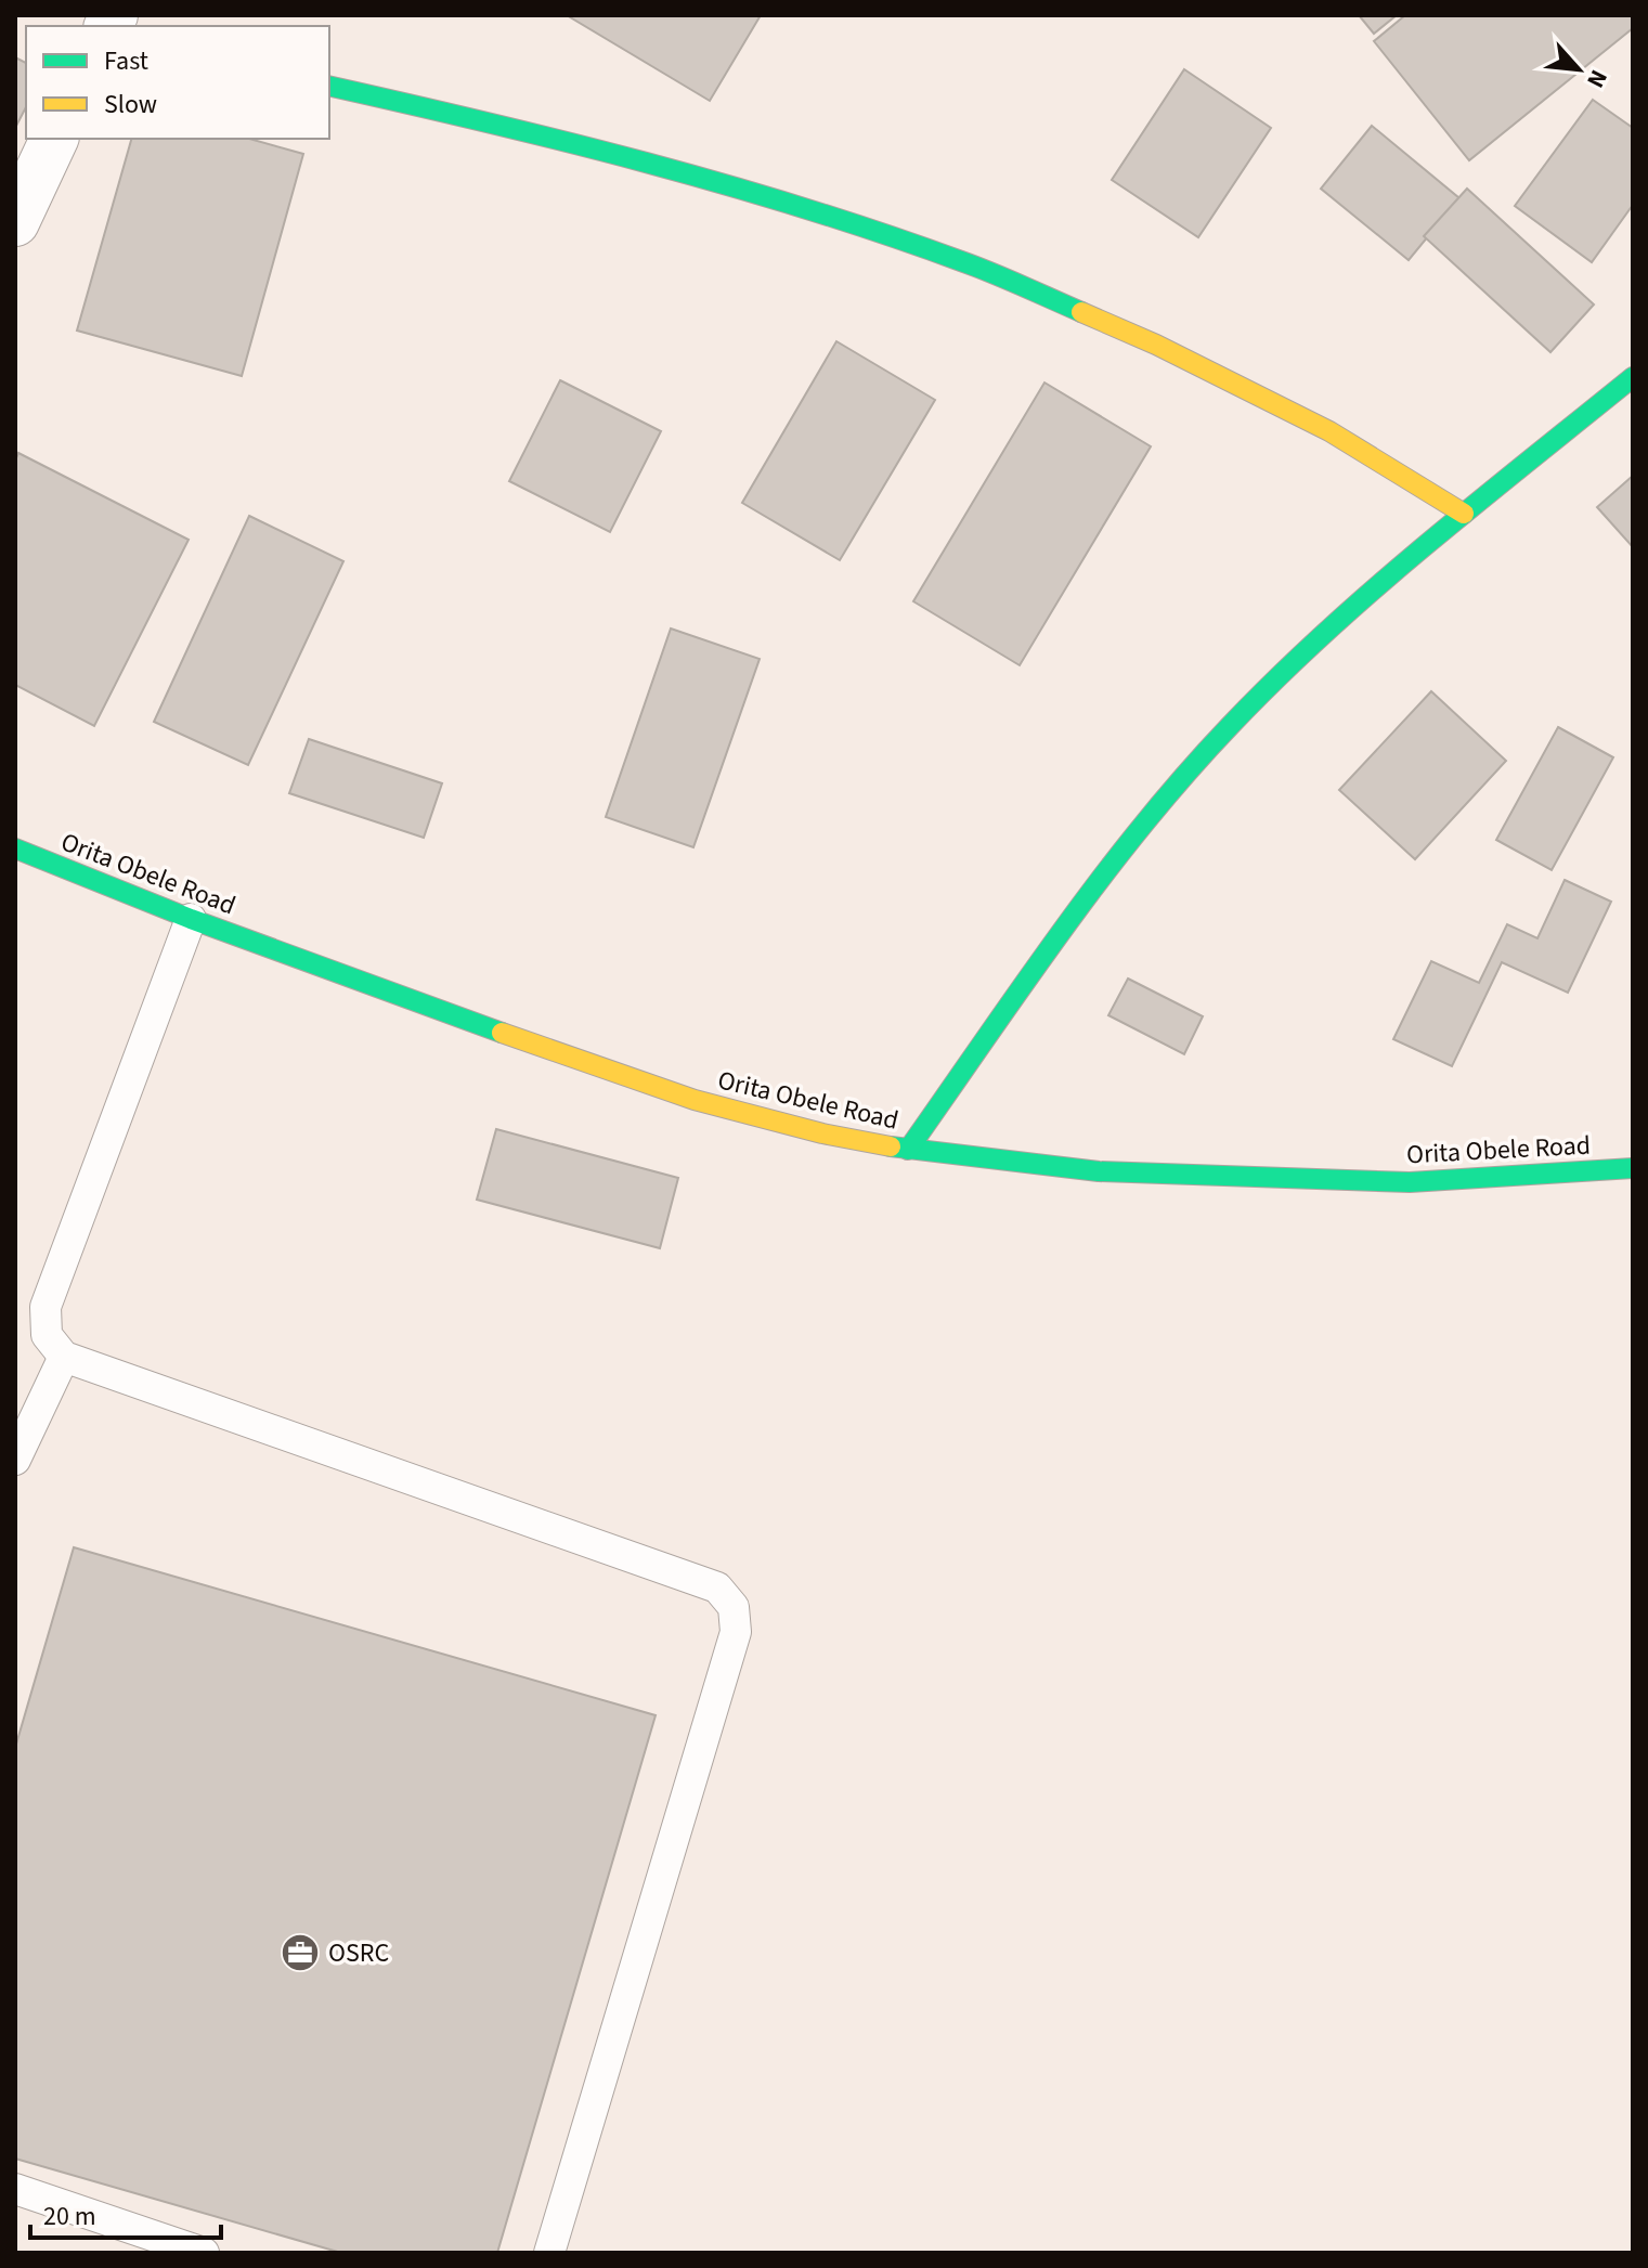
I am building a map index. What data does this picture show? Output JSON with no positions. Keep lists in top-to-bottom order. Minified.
{"streets":{"street":["Orita Obele Road"]},"places":{"office":["OSRC"]},"legend":["Fast","Slow"],"scale_bar":"20 m","north":"bottom right"}
